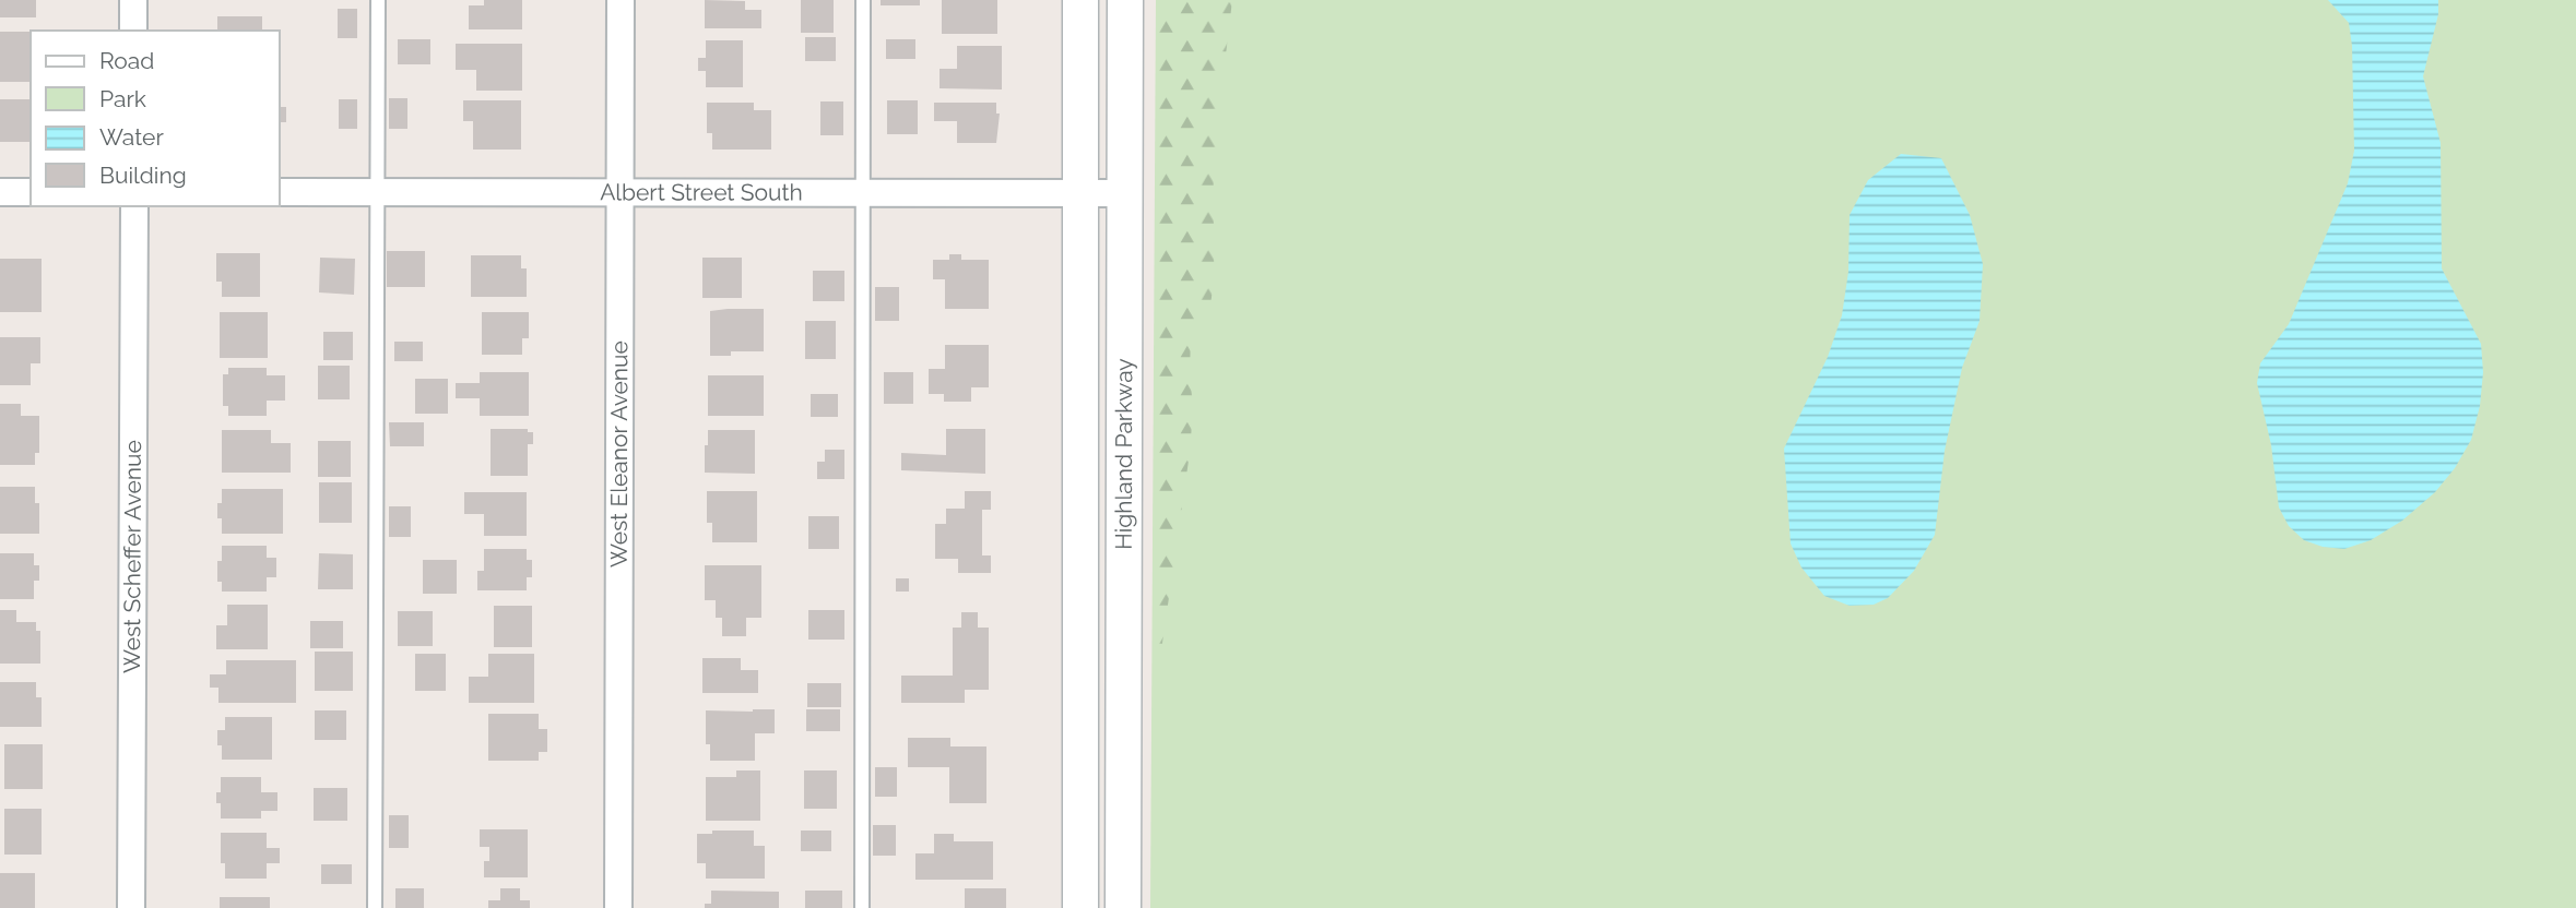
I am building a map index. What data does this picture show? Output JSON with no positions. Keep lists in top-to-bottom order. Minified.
{"streets":{"street":["Albert Street South","West Eleanor Avenue","Highland Parkway","West Scheffer Avenue"]},"crossings":[["Albert Street South","West Eleanor Avenue"],["Albert Street South","Highland Parkway"]],"legend":["Road","Park","Water","Building"]}
